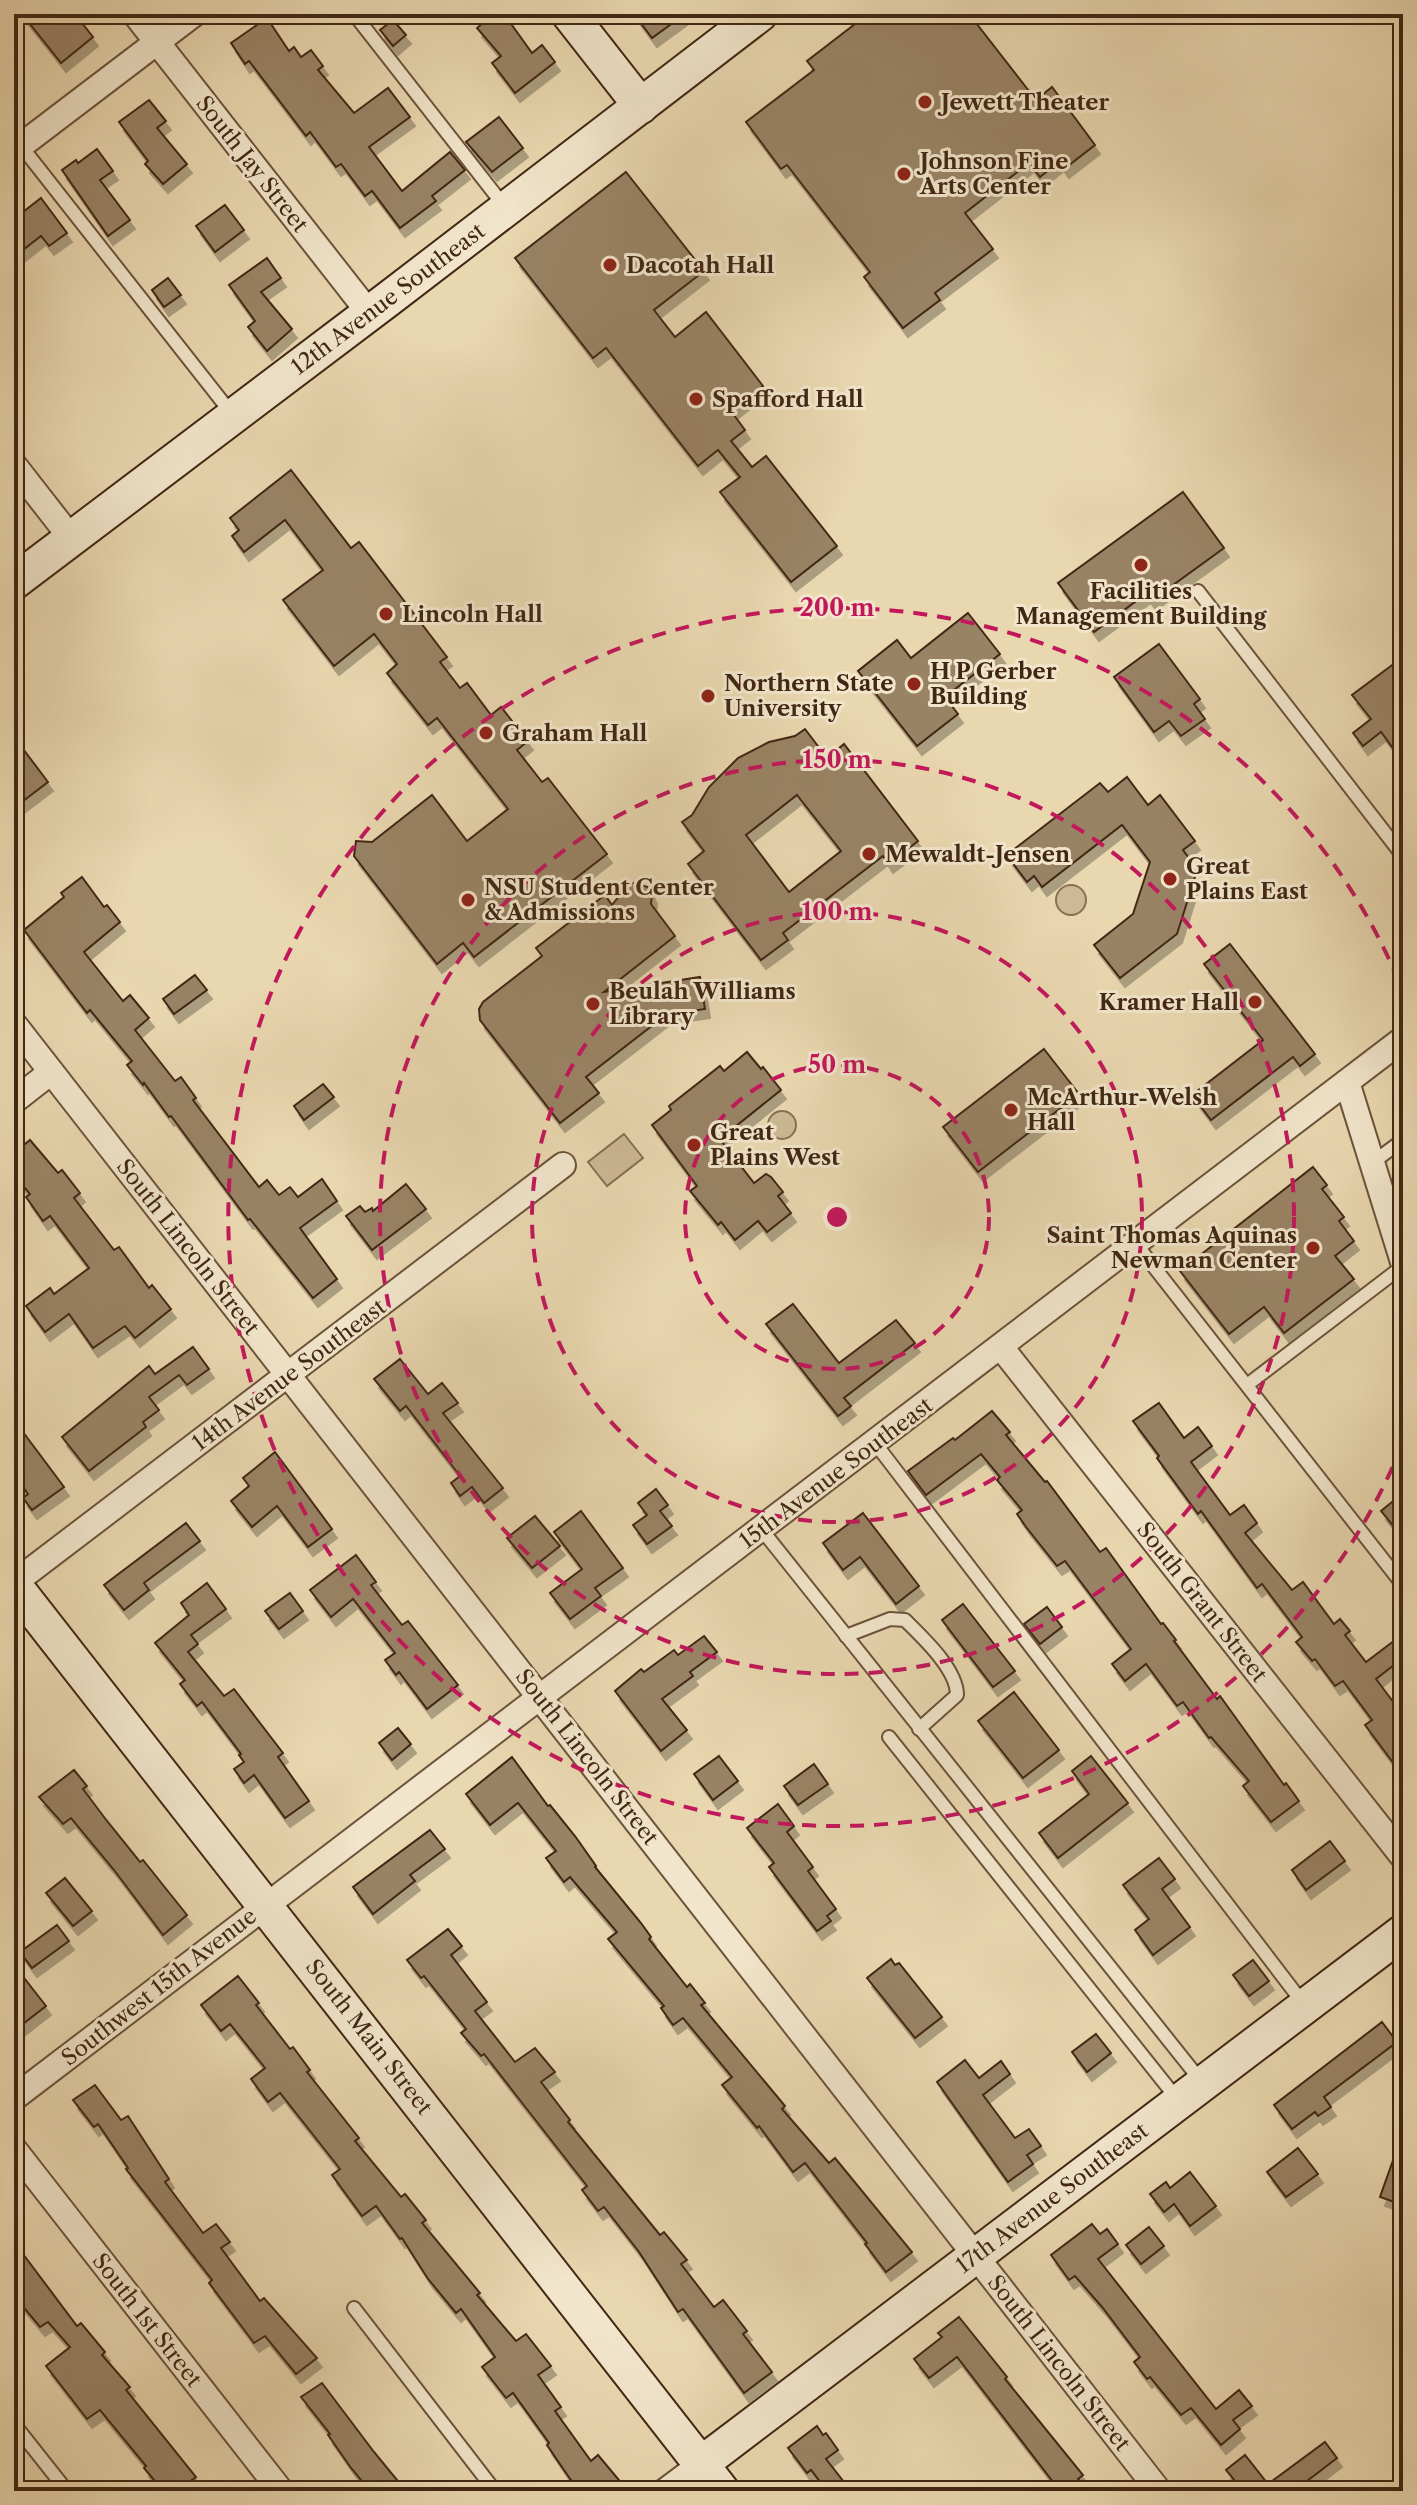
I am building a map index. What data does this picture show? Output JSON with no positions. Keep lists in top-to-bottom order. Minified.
{"streets":{"street":["South Jay Street","12th Avenue Southeast","South Lincoln Street","14th Avenue Southeast","15th Avenue Southeast","South Grant Street","Southwest 15th Avenue","South Main Street","17th Avenue Southeast","South 1st Street"]},"crossings":[["South Jay Street","12th Avenue Southeast"],["South Lincoln Street","14th Avenue Southeast"],["South Lincoln Street","15th Avenue Southeast"],["South Lincoln Street","17th Avenue Southeast"],["14th Avenue Southeast","South Main Street"],["15th Avenue Southeast","South Grant Street"],["15th Avenue Southeast","Southwest 15th Avenue"],["15th Avenue Southeast","South Main Street"],["Southwest 15th Avenue","South Main Street"],["South Main Street","17th Avenue Southeast"]],"places":["Jewett Theater","Johnson Fine Arts Center","Dacotah Hall","Spafford Hall","Facilities Management Building","Lincoln Hall","H P Gerber Building","Northern State University","Graham Hall","Mewaldt-Jensen","Great Plains East","NSU Student Center & Admissions","Kramer Hall","Beulah Williams Library","McArthur-Welsh Hall","Great Plains West","Saint Thomas Aquinas Newman Center"],"rings":["200 m","150 m","100 m","50 m"]}
